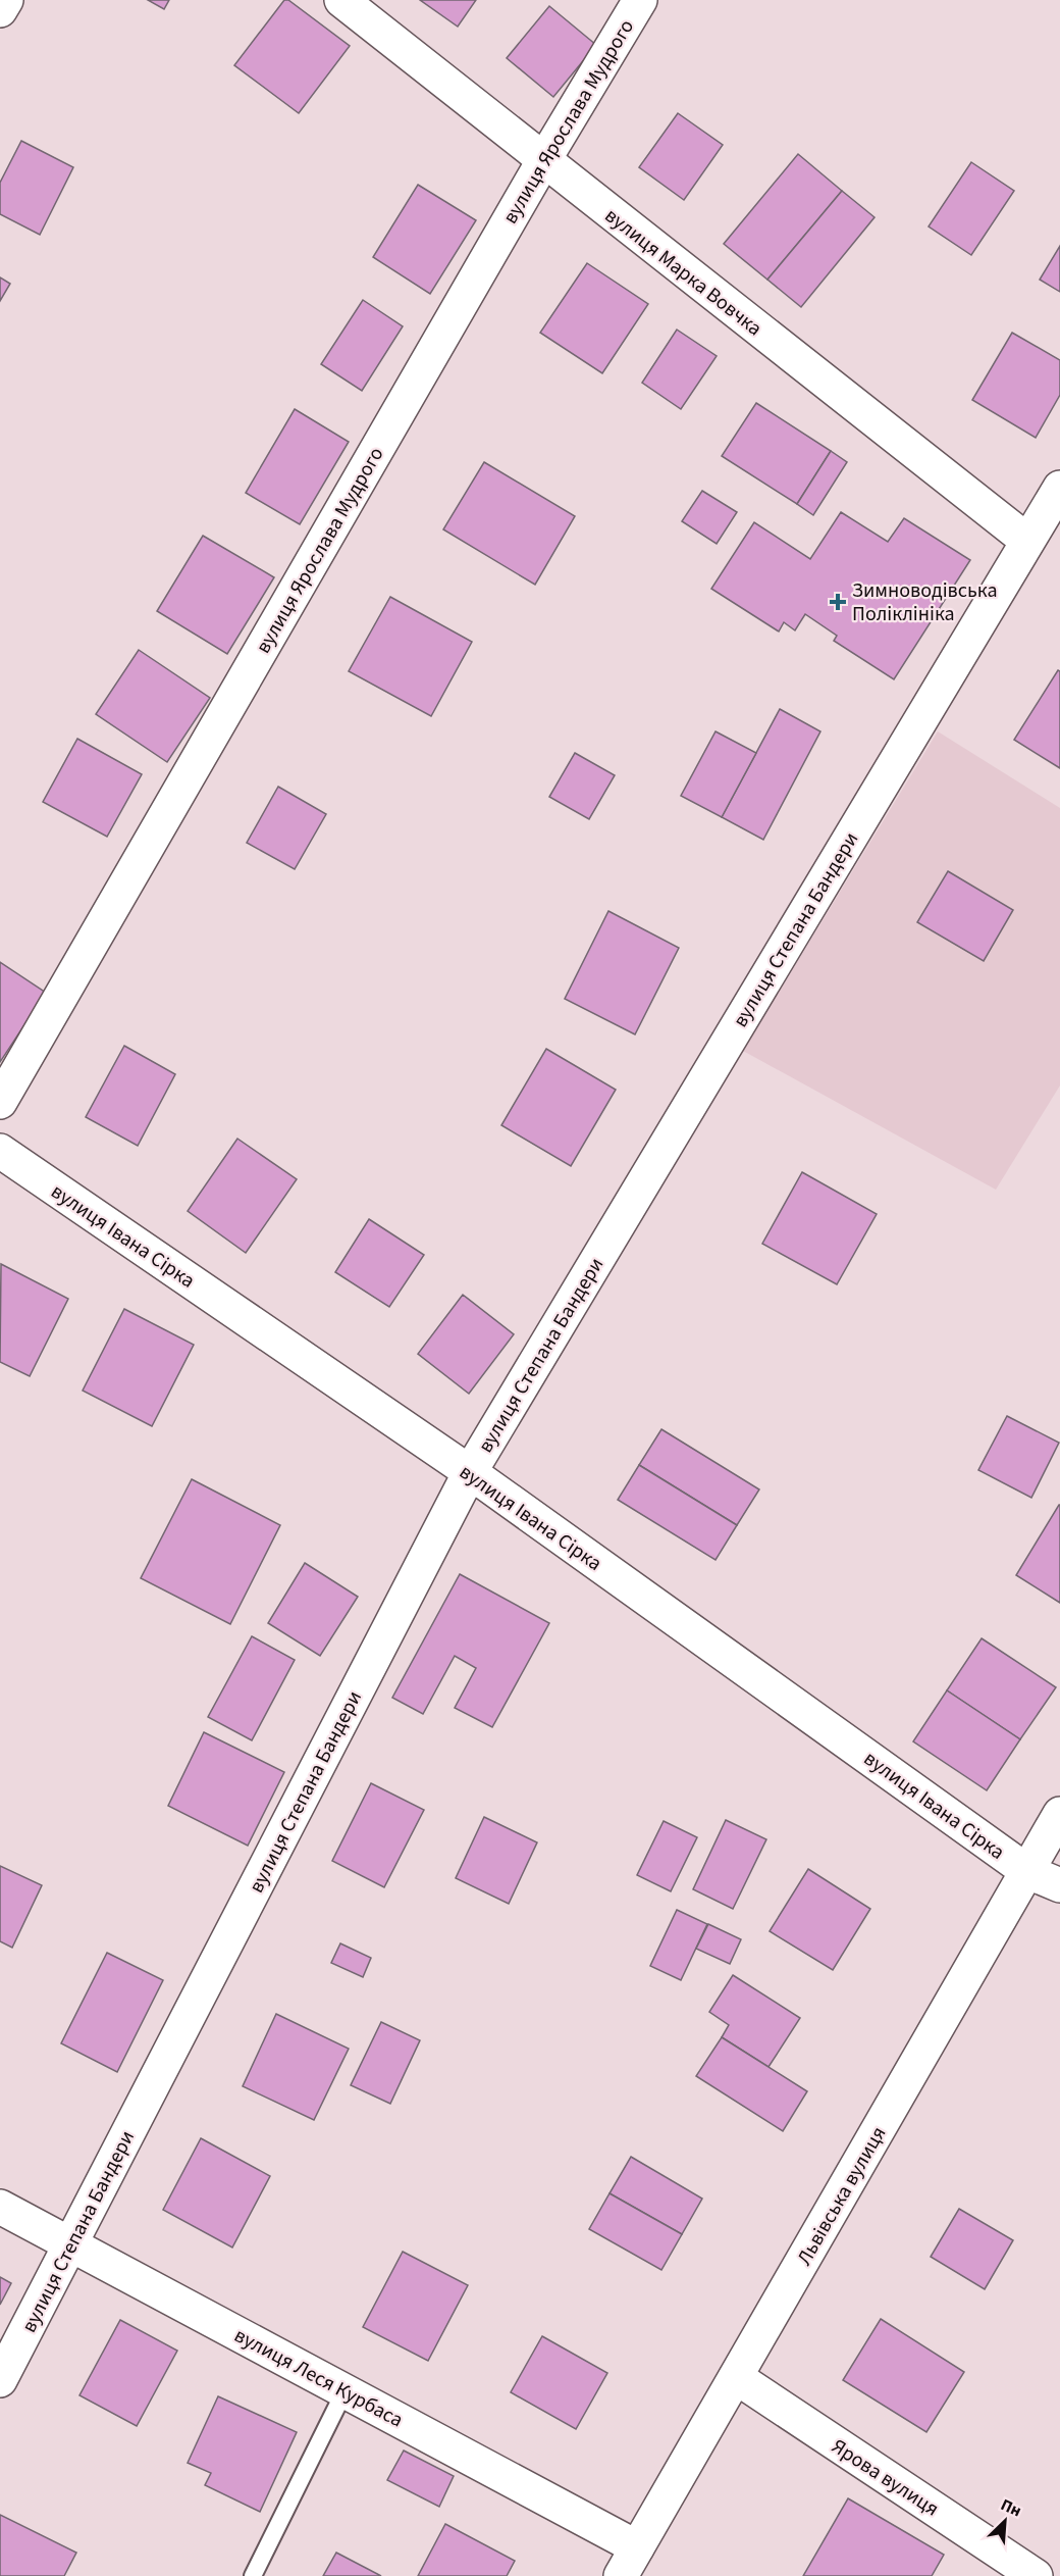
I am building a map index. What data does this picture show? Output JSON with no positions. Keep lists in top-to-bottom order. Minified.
{"streets":{"street":["вулиця Ярослава Мудрого","вулиця Марка Вовчка","вулиця Степана Бандери","вулиця Івана Сірка","Львівська вулиця","вулиця Леся Курбаса","Ярова вулиця"]},"crossings":[["вулиця Ярослава Мудрого","вулиця Марка Вовчка"],["вулиця Марка Вовчка","вулиця Степана Бандери"],["вулиця Степана Бандери","вулиця Івана Сірка"],["вулиця Степана Бандери","вулиця Леся Курбаса"],["вулиця Івана Сірка","Львівська вулиця"],["Львівська вулиця","вулиця Леся Курбаса"],["Львівська вулиця","Ярова вулиця"]],"places":{"health":["Зимноводівська Поліклініка"]},"north":"top right"}
